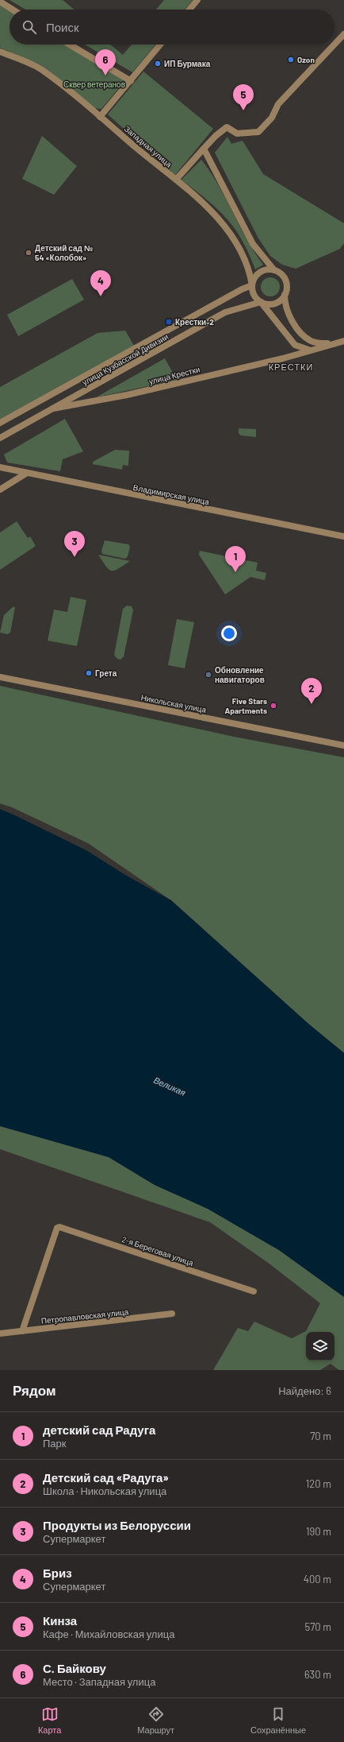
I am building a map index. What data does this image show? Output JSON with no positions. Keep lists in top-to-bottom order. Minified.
{"streets":{"street":["Западная улица","улица Кузбасской Дивизии","улица Крестки","Владимирская улица","Никольская улица","2-я Береговая улица","Петропавловская улица"]},"crossings":[["Западная улица","улица Кузбасской Дивизии"],["улица Кузбасской Дивизии","улица Крестки"],["2-я Береговая улица","Петропавловская улица"]],"districts":["КРЕСТКИ"],"water":["Великая"],"parks":["Сквер ветеранов"],"places":{"other":["Ozon","ИП Бурмака","Детский сад № 54 «Колобок»","Грета","Обновление навигаторов","Five Stars Apartments"],"transit":["Крестки-2"]},"page":{"search":"Поиск","pins":["6","5","4","3","1","2"],"heading":["Рядом","Найдено: 6"],"list":[{"mark":"1","name":"детский сад Радуга","note":"Парк","value":"70 m"},{"mark":"2","name":"Детский сад «Радуга»","note":"Школа · Никольская улица","value":"120 m"},{"mark":"3","name":"Продукты из Белоруссии","note":"Супермаркет","value":"190 m"},{"mark":"4","name":"Бриз","note":"Супермаркет","value":"400 m"},{"mark":"5","name":"Кинза","note":"Кафе · Михайловская улица","value":"570 m"},{"mark":"6","name":"С. Байкову","note":"Место · Западная улица","value":"630 m"}],"nav":["Карта","Маршрут","Сохранённые"]}}
